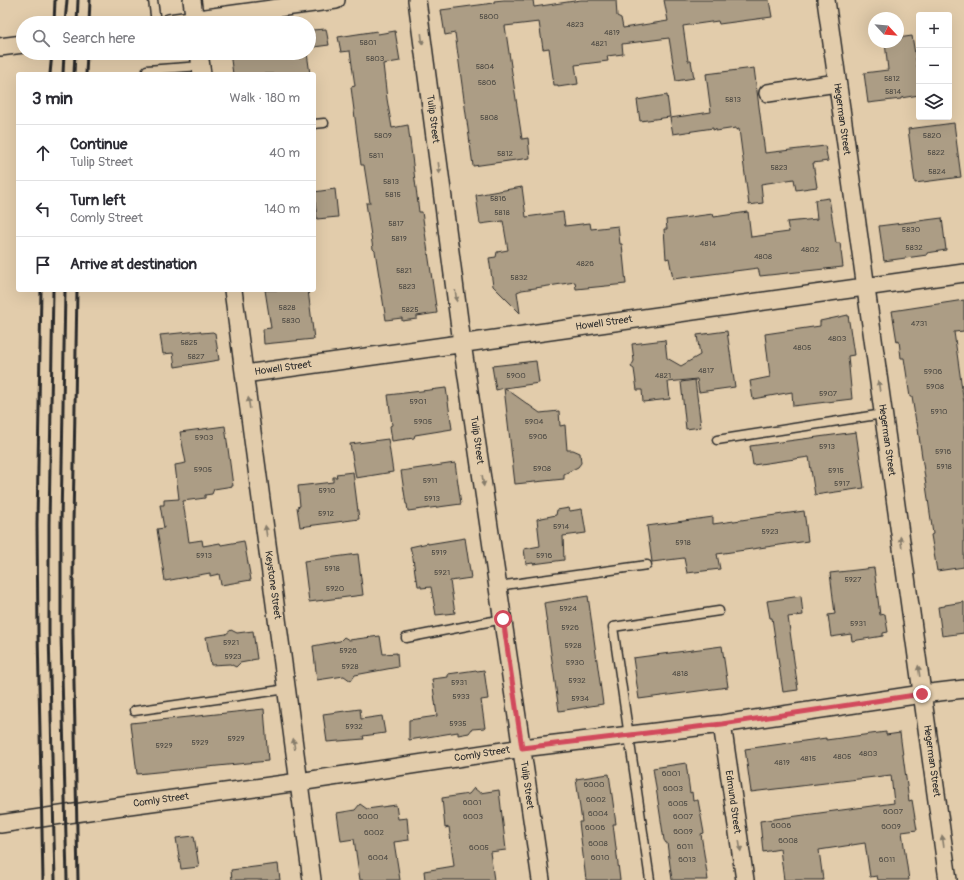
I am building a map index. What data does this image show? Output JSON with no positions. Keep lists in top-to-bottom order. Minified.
{"streets":{"street":["Tulip Street","Hegerman Street","Howell Street","Keystone Street","Comly Street","Edmund Street"]},"crossings":[["Tulip Street","Howell Street"],["Tulip Street","Comly Street"],["Hegerman Street","Howell Street"],["Hegerman Street","Comly Street"],["Howell Street","Keystone Street"],["Keystone Street","Comly Street"],["Comly Street","Edmund Street"]],"one_way":["Tulip Street","Hegerman Street","Keystone Street","Edmund Street"],"house_numbers":["5800","4823","4819","5801","4821","5803","5804","5812","5806","5814","5813","5808","5809","5820","5822","5812","5811","5823","5824","5813","5815","5816","5818","5817","5830","5819","4814","5832","4802","4808","4826","5821","5832","5823","5828","5825","5830","4731","4803","5825","4805","5827","4817","5906","5900","4821","5908","5907","5901","5910","5905","5904","5906","5903","5913","5916","5918","5908","5905","5915","5911","5917","5910","5913","5912","5914","5923","5918","5919","5913","5916","5918","5921","5927","5920","5924","5931","5926","5921","5928","5926","5923","5930","5928","4818","5932","5931","5933","5934","5935","5932","5929","5929","5929","4803","4805","4815","4819","6001","6000","6003","6002","6001","6005","6007","6004","6000","6003","6007","6006","6009","6006","6009","6002","6008","6008","6011","6005","6004","6010","6013","6011"],"north":"bottom right","page":{"map_buttons":["+","−"],"search":"Search here","heading":["3 min","Walk · 180 m"],"list":[["Continue","Tulip Street","40 m"],["Turn left","Comly Street","140 m"],"Arrive at destination"]}}
